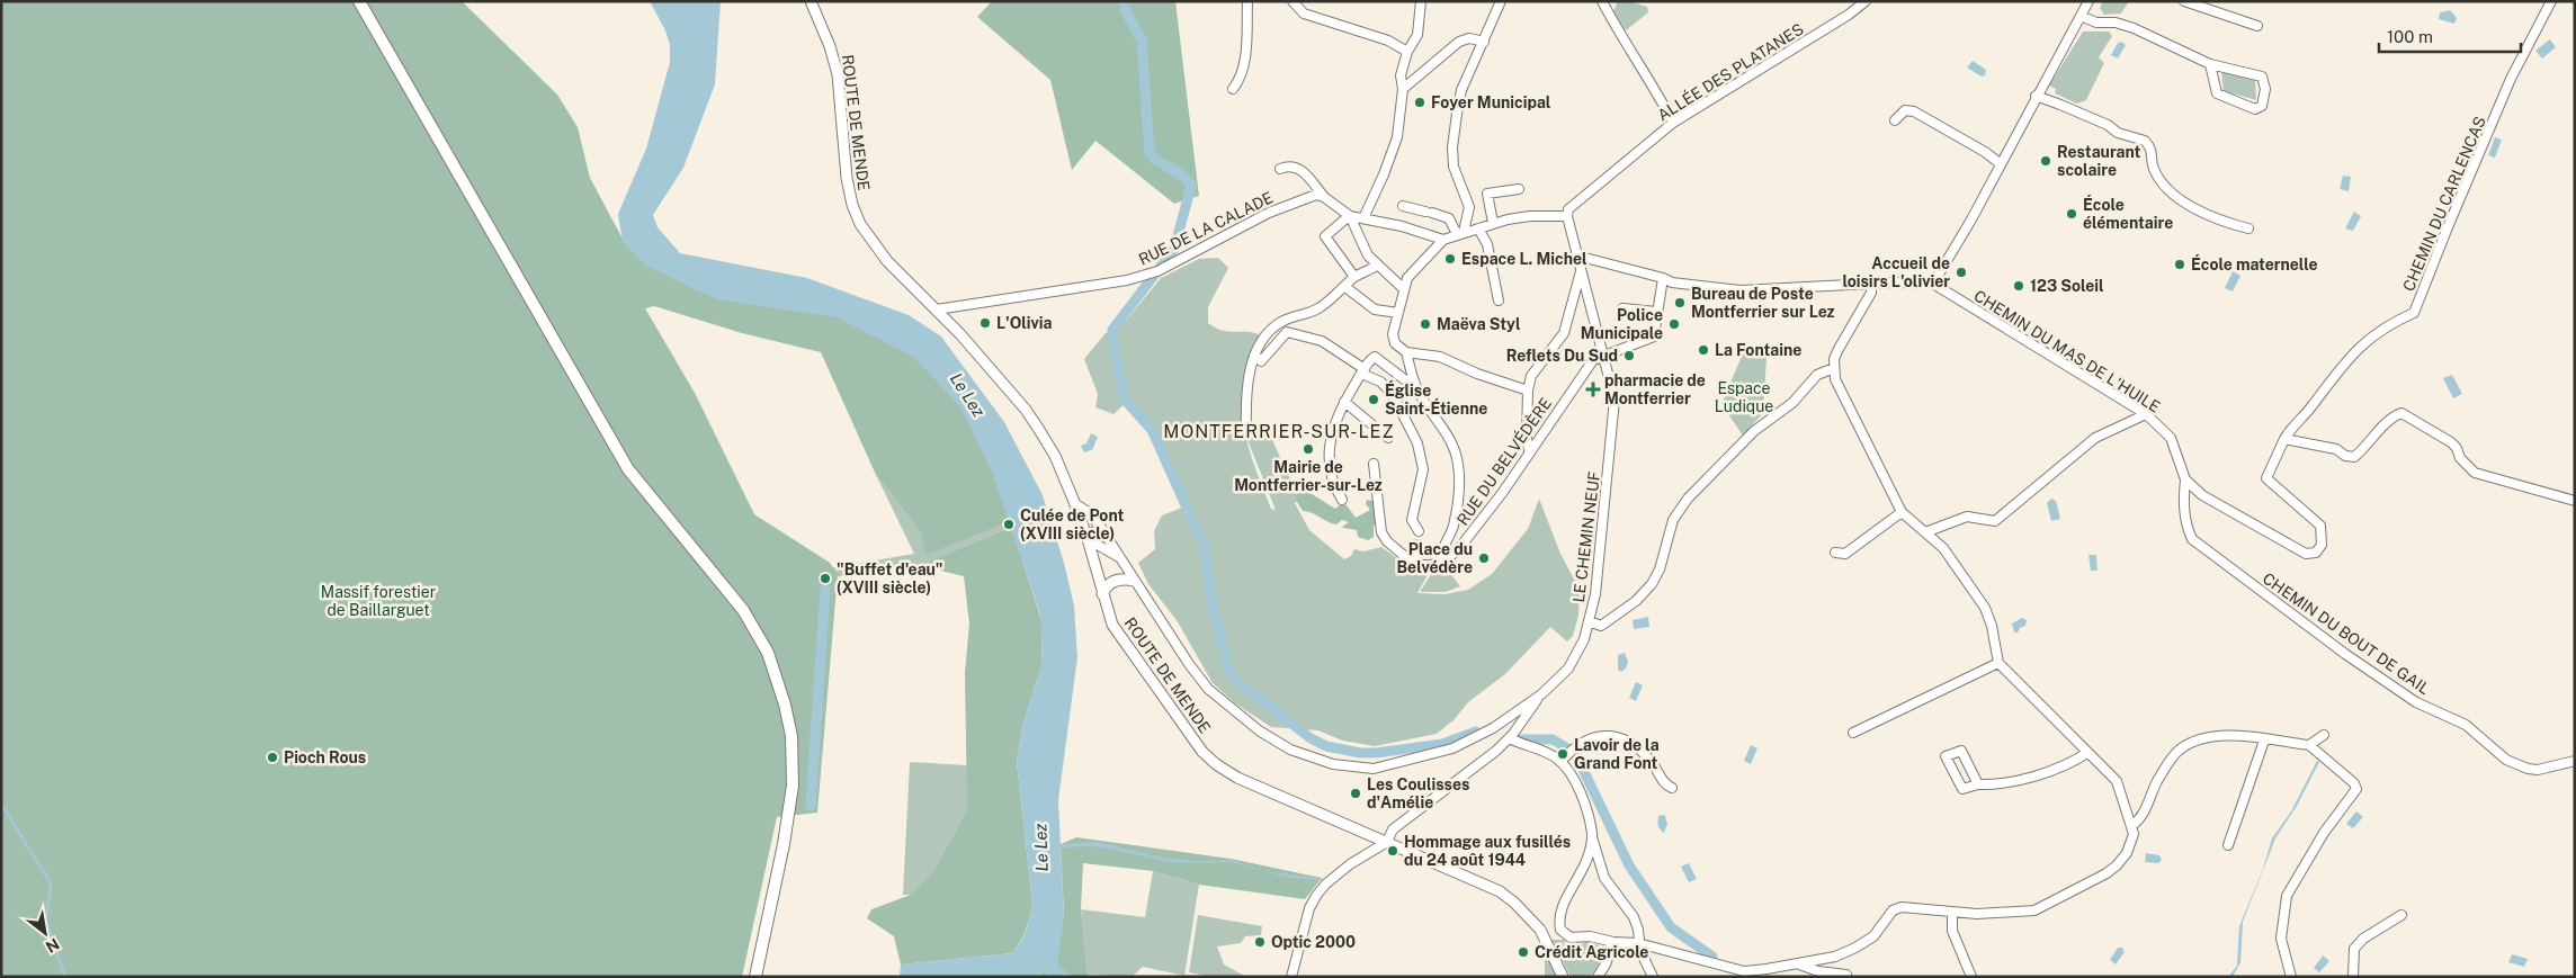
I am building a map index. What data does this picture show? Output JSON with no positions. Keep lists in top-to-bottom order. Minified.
{"streets":{"street":["ALLÉE DES PLATANES","ROUTE DE MENDE","CHEMIN DU CARLENCAS","RUE DE LA CALADE","CHEMIN DU MAS DE L'HUILE","RUE DU BELVÉDÈRE","LE CHEMIN NEUF","CHEMIN DU BOUT DE GAIL"]},"crossings":[["ALLÉE DES PLATANES","LE CHEMIN NEUF"],["ROUTE DE MENDE","RUE DE LA CALADE"],["ROUTE DE MENDE","LE CHEMIN NEUF"],["CHEMIN DU CARLENCAS","CHEMIN DU MAS DE L'HUILE"],["CHEMIN DU MAS DE L'HUILE","CHEMIN DU BOUT DE GAIL"],["RUE DU BELVÉDÈRE","LE CHEMIN NEUF"]],"districts":["MONTFERRIER-SUR-LEZ"],"water":["Le Lez"],"parks":["Espace Ludique","Massif forestier de Baillarguet"],"places":{"other":["Foyer Municipal","Restaurant scolaire","École élémentaire","Espace L. Michel","École maternelle","Accueil de loisirs L'olivier","123 Soleil","Bureau de Poste Montferrier sur Lez","L'Olivia","Maëva Styl","Police Municipale","La Fontaine","Reflets Du Sud","Église Saint-Étienne","Mairie de Montferrier-sur-Lez","Culée de Pont (XVIII siècle)","Place du Belvédère","\"Buffet d'eau\" (XVIII siècle)","Lavoir de la Grand Font","Pioch Rous","Les Coulisses d'Amélie","Hommage aux fusillés du 24 août 1944","Optic 2000","Crédit Agricole"],"health":["pharmacie de Montferrier"]},"scale_bar":"100 m","north":"bottom right"}
